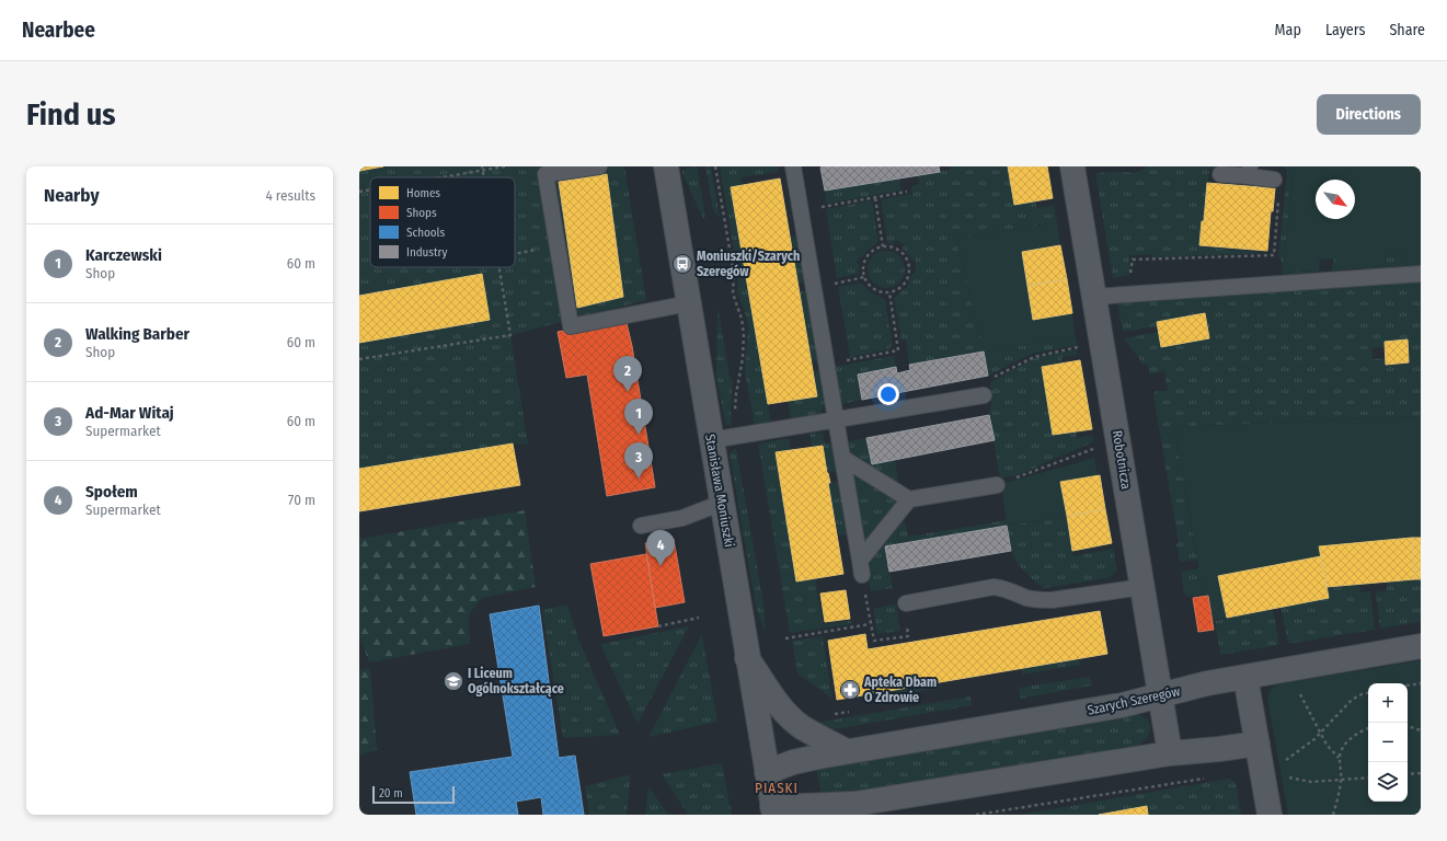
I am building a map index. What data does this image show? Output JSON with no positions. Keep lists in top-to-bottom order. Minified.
{"streets":{"street":["Robotnicza","Stanisława Moniuszki","Szarych Szeregów"]},"crossings":[["Robotnicza","Szarych Szeregów"],["Stanisława Moniuszki","Szarych Szeregów"]],"districts":["PIASKI"],"places":{"bus stop":["Moniuszki/Szarych Szeregów"],"school or university":["I Liceum Ogólnokształcące"],"pharmacy":["Apteka Dbam O Zdrowie"]},"legend":["Homes","Shops","Schools","Industry"],"scale_bar":"20 m","north":"bottom right","page":{"header":"Nearbee","nav":["Map","Layers","Share"],"buttons":"Directions","title":"Find us","heading":["Nearby","4 results"],"list":[{"mark":"1","name":"Karczewski","note":"Shop","value":"60 m"},{"mark":"2","name":"Walking Barber","note":"Shop","value":"60 m"},{"mark":"3","name":"Ad-Mar Witaj","note":"Supermarket","value":"60 m"},{"mark":"4","name":"Społem","note":"Supermarket","value":"70 m"}],"pins":["2","1","3","4"],"map_buttons":["+","−"],"scale":"20 m"}}
